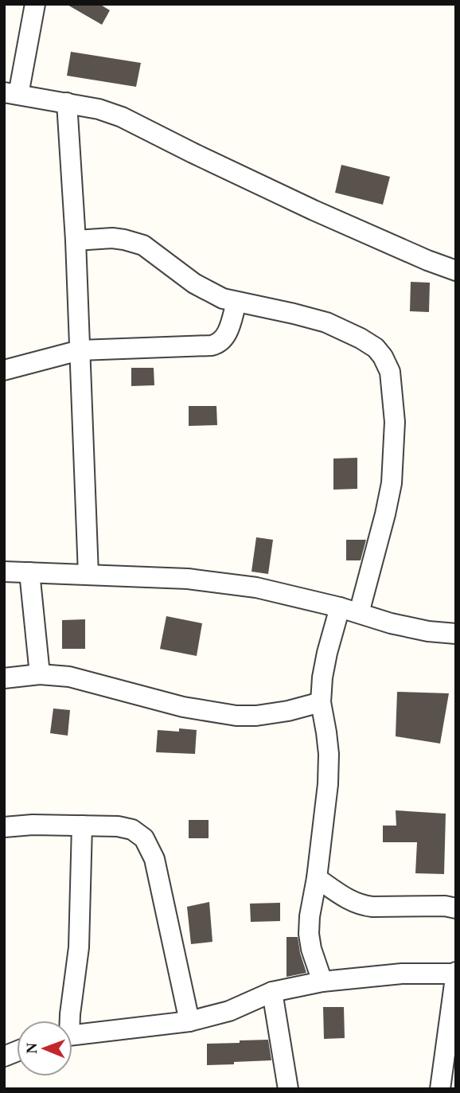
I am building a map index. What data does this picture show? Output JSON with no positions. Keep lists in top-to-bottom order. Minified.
{"north":"left"}
